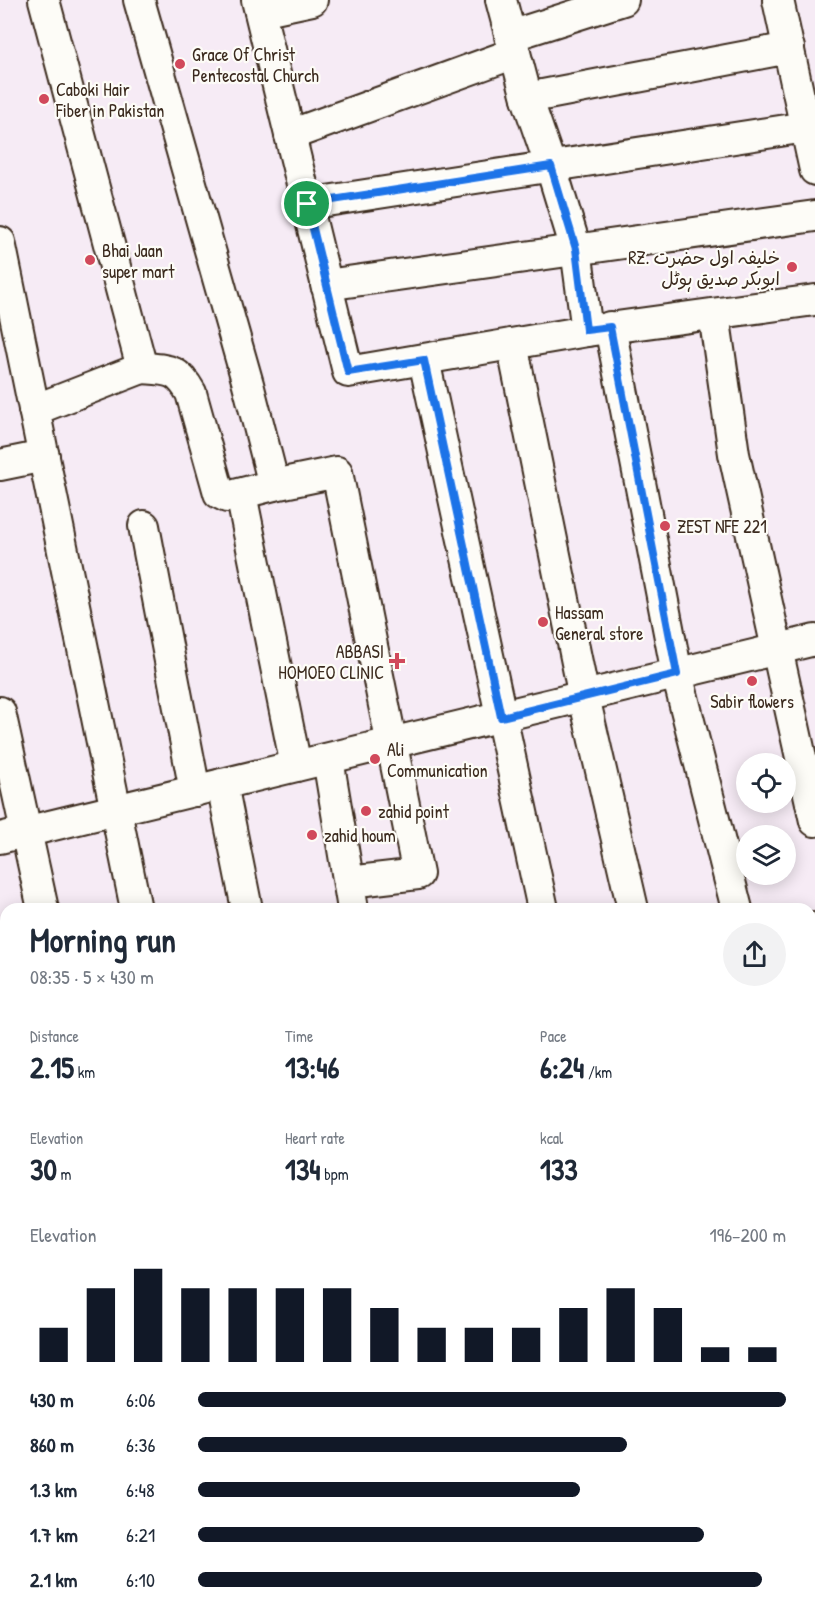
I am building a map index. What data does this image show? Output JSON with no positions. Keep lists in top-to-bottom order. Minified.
{"places":{"other":["Grace Of Christ Pentecostal Church","Caboki Hair Fiber in Pakistan","Bhai Jaan super mart","RZ. خلیفہ اول حضرت ابوبکر صدیق ہوٹل","ZEST NFE 221","Hassam General store","Sabir flowers","Ali Communication","zahid point","zahid houm"],"health":["ABBASI HOMOEO CLINIC"]},"page":{"heading":["Morning run","08:35 · 5 × 430 m"],"stats":[["Distance","2.15 km"],["Time","13:46"],["Pace","6:24 /km"],["Elevation","30 m"],["Heart rate","134 bpm"],["kcal","133"]],"chart":["Elevation","196–200 m"],"list":[{"name":"430 m","note":"6:06"},{"name":"860 m","note":"6:36"},{"name":"1.3 km","note":"6:48"},{"name":"1.7 km","note":"6:21"},{"name":"2.1 km","note":"6:10"}]}}
